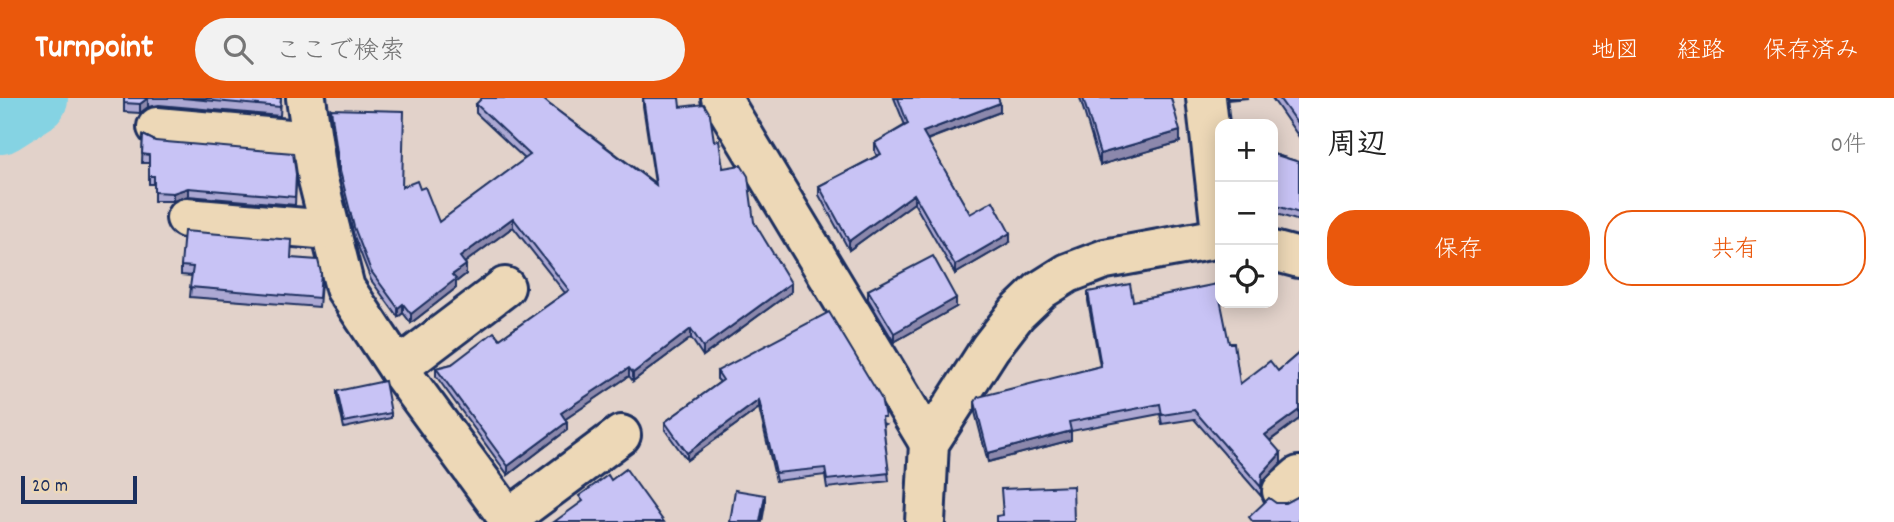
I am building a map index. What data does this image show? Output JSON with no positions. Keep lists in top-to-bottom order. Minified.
{"scale_bar":"20 m","page":{"header":"Turnpoint","search":"ここで検索","nav":["地図","経路","保存済み"],"heading":["周辺","0件"],"map_buttons":["+","−"],"buttons":["保存","共有"],"scale":"20 m"}}
